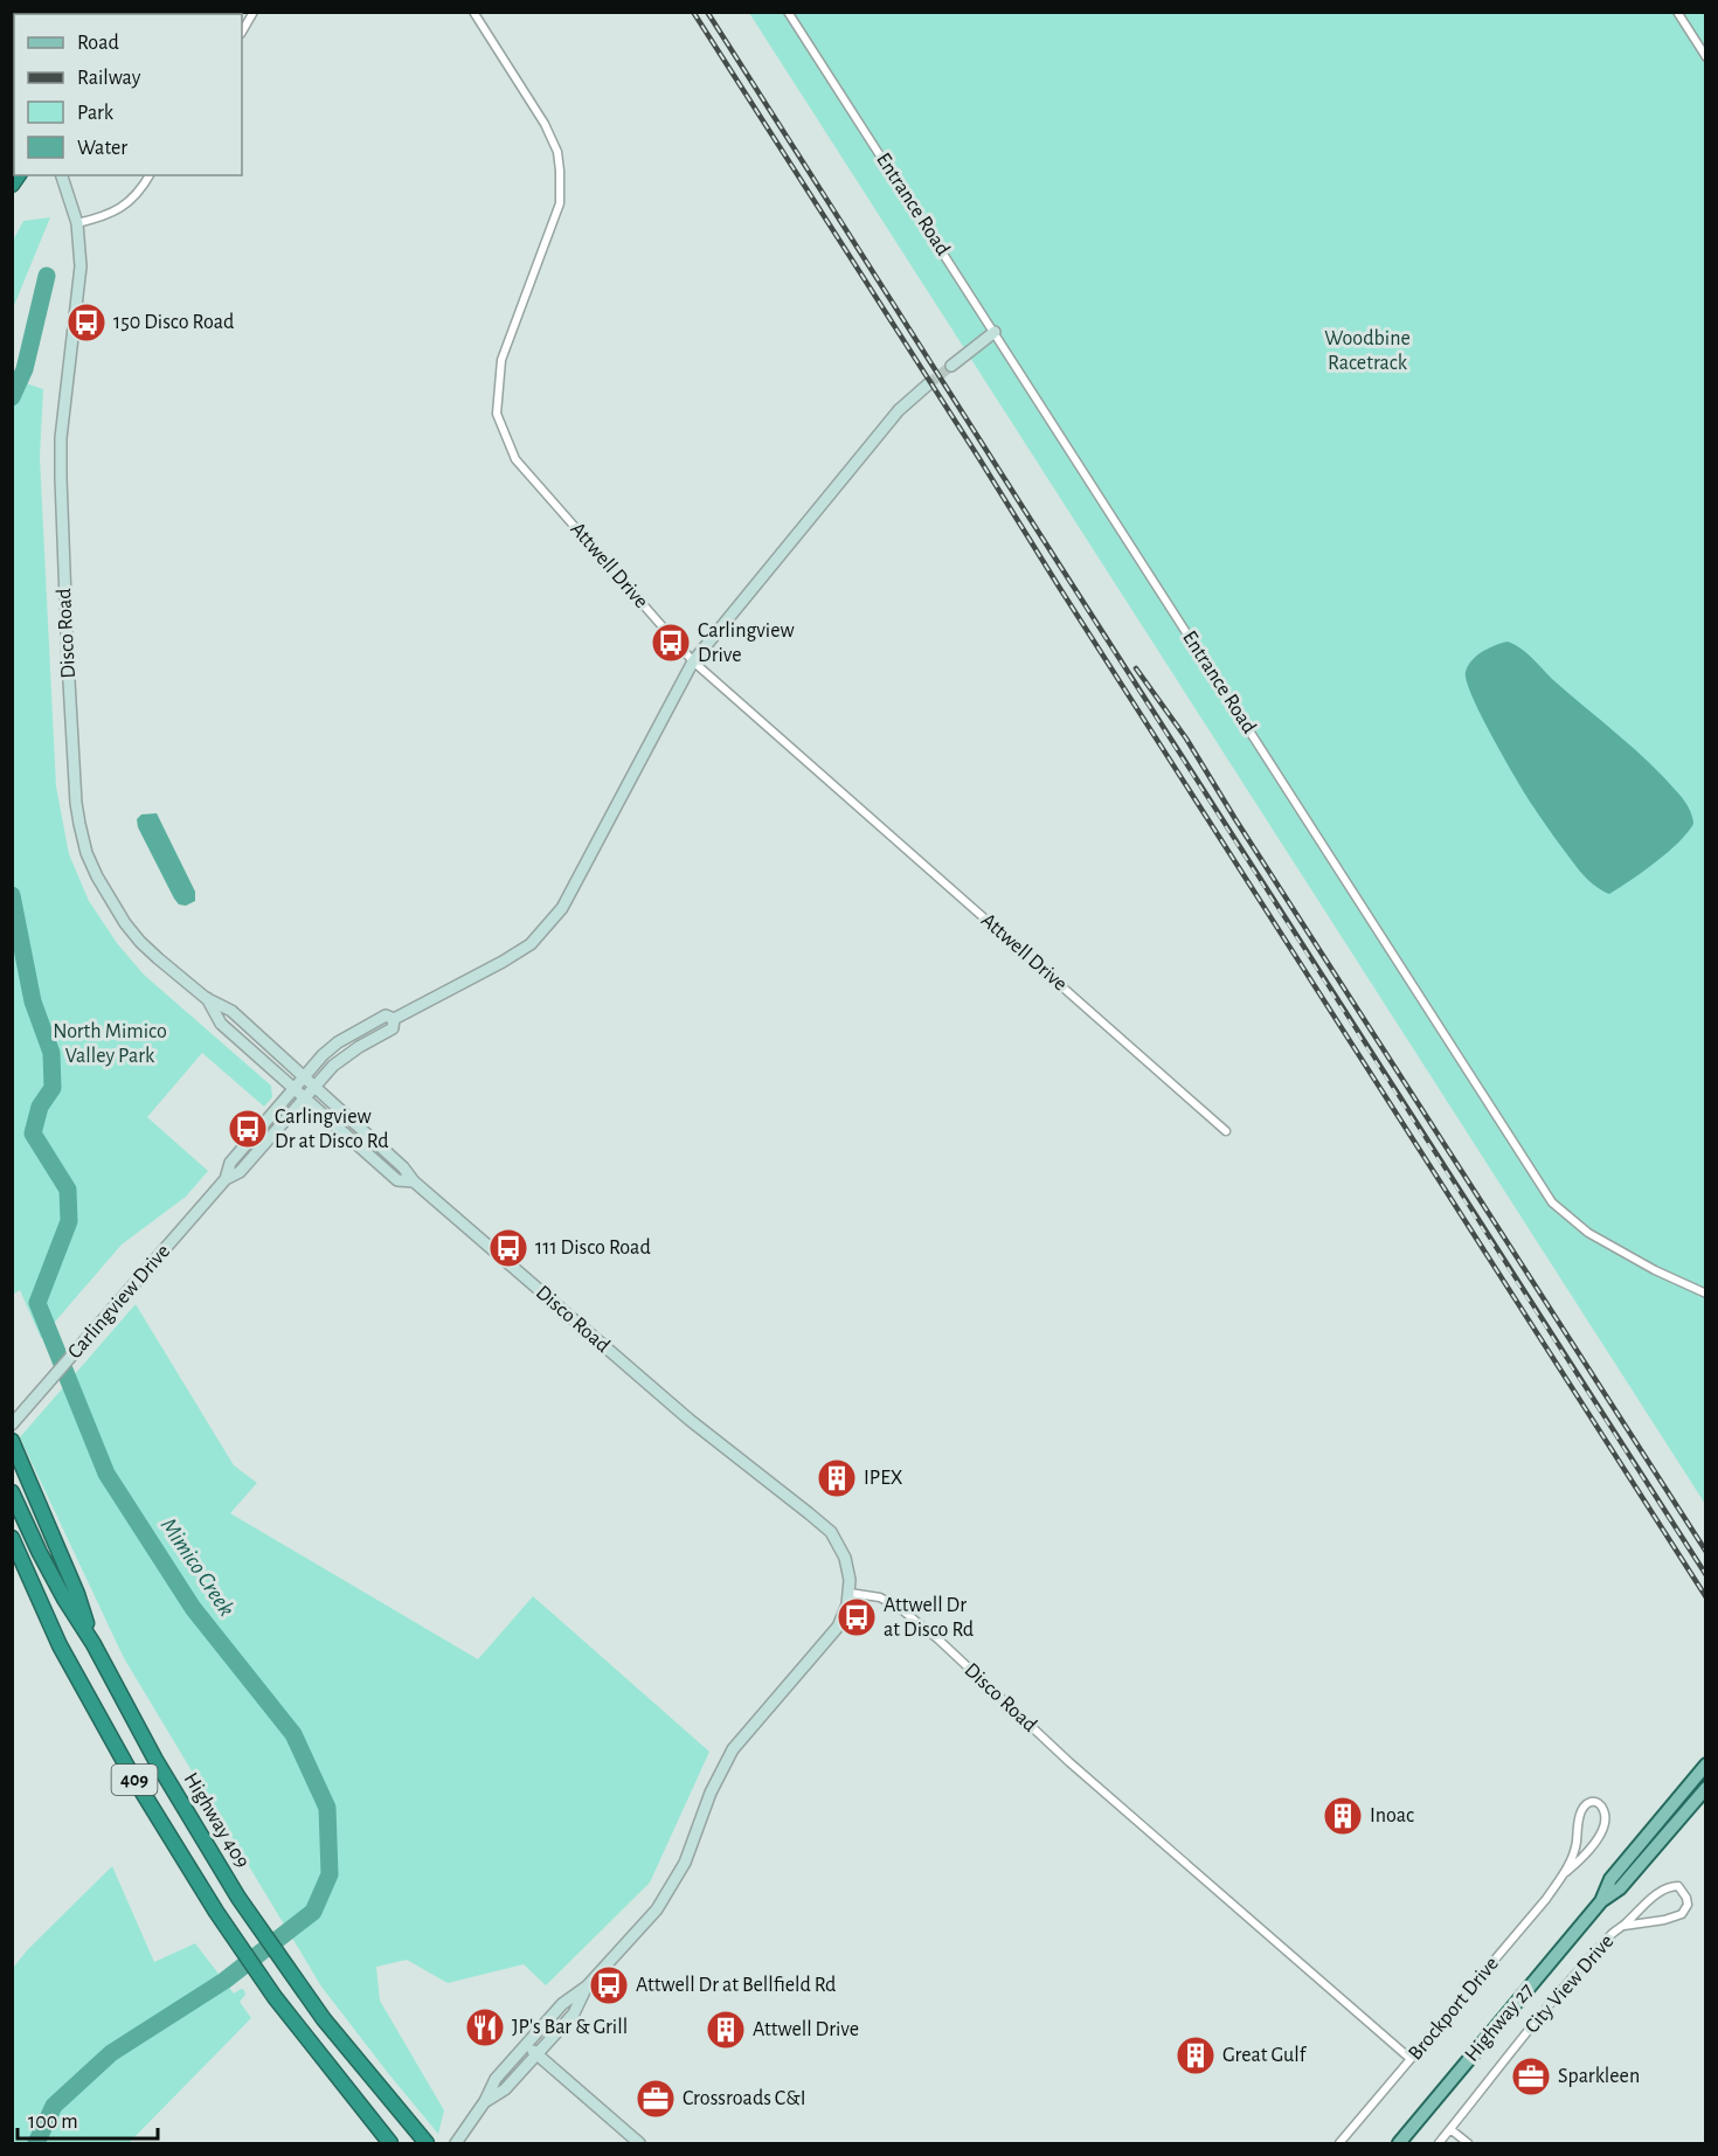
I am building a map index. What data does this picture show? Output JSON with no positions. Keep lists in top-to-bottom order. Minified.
{"streets":{"highway":["409","Highway 409"],"main road":["Disco Road","Carlingview Drive","Highway 27"],"street":["Entrance Road","Attwell Drive","City View Drive","Brockport Drive"]},"crossings":[["Attwell Drive","Carlingview Drive"],["Disco Road","Carlingview Drive"],["Disco Road","Brockport Drive"]],"water":["Mimico Creek"],"parks":["Woodbine Racetrack","North Mimico Valley Park"],"places":{"bus stop":["150 Disco Road","Carlingview Drive","Carlingview Dr at Disco Rd","111 Disco Road","Attwell Dr at Disco Rd","Attwell Dr at Bellfield Rd"],"building":["IPEX","Inoac","Attwell Drive","Great Gulf"],"restaurant":["JP's Bar & Grill"],"office":["Sparkleen","Crossroads C&I"]},"legend":["Road","Railway","Park","Water"],"scale_bar":"100 m"}
